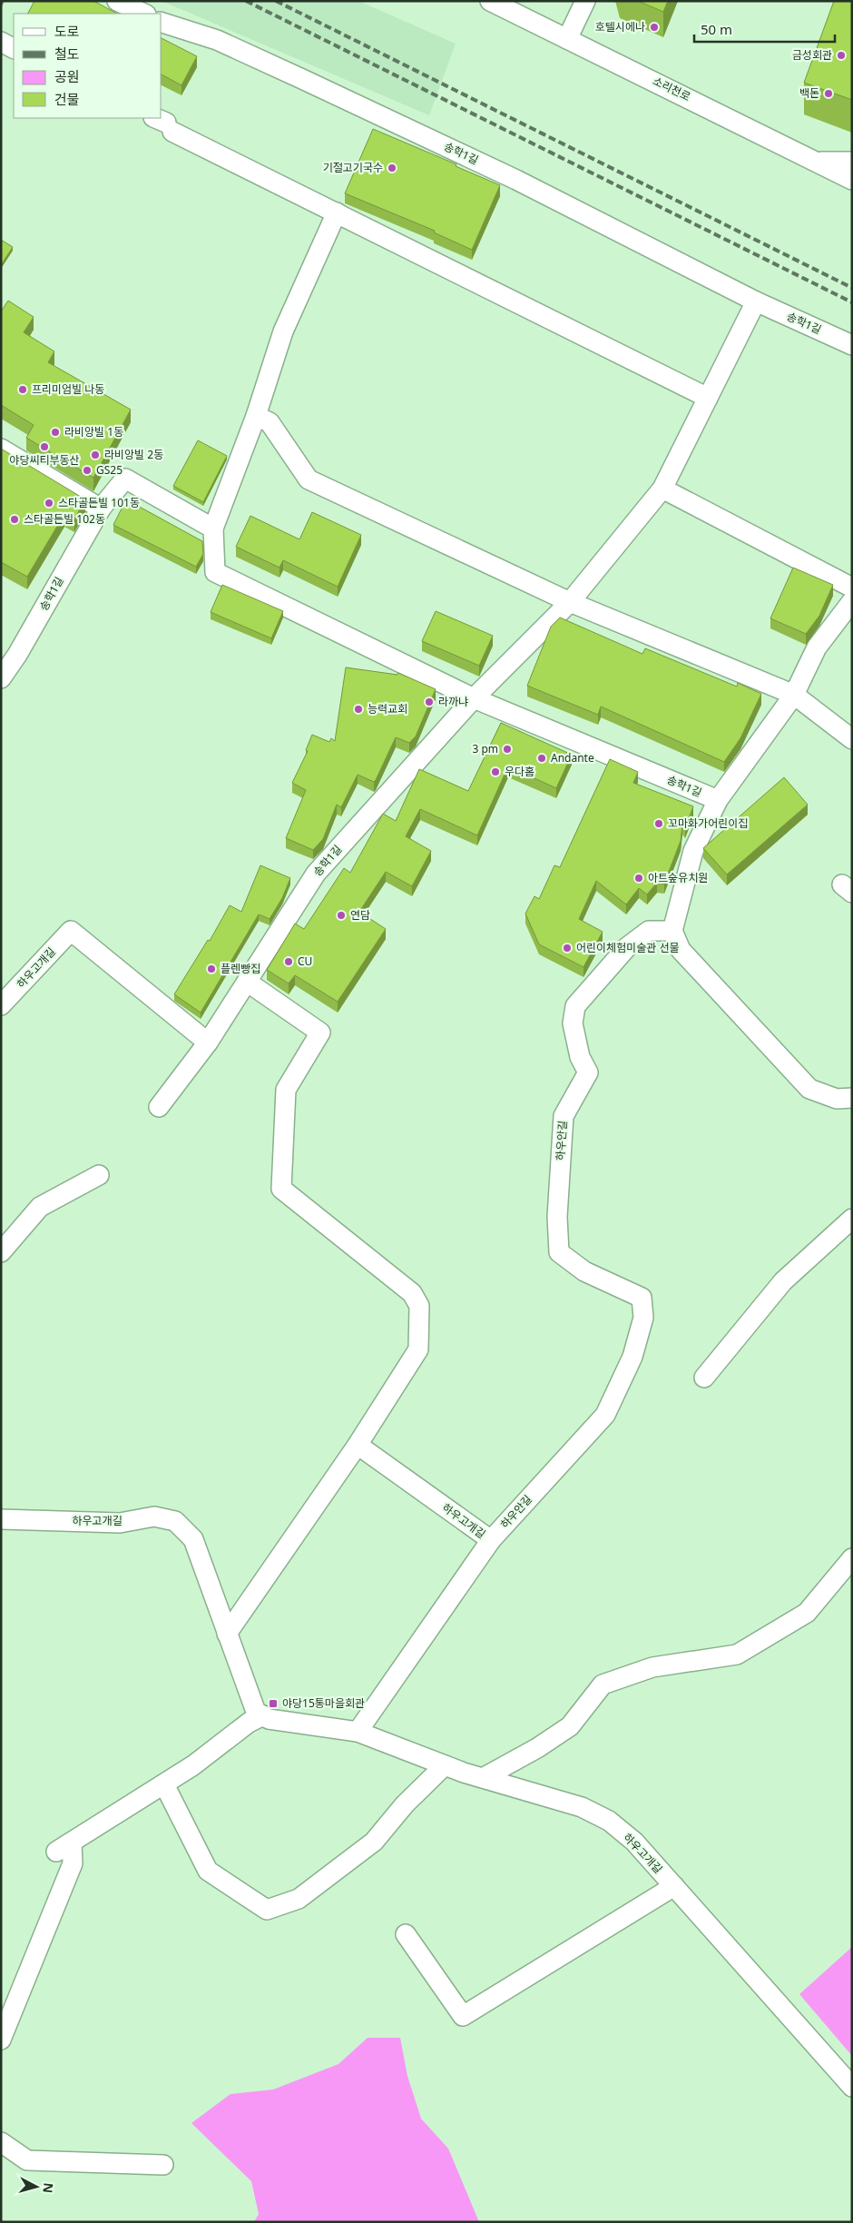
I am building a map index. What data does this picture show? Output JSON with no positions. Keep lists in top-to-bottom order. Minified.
{"streets":{"street":["소리천로","송학1길","하우고개길","하우안길"]},"crossings":[["송학1길","하우고개길"],["하우고개길","하우안길"]],"places":{"other":["호텔시에나","금성회관","백돈","기절고기국수","프리미엄빌 나동","라비앙빌 1동","야당씨티부동산","라비앙빌 2동","GS25","스타골든빌 101동","스타골든빌 102동","라까냐","능력교회","3 pm","Andante","우다홈","꼬마화가어린이집","아트숲유치원","연담","어린이체험미술관 선물","CU","플렌빵집"],"transit":["야당15통마을회관"]},"legend":["도로","철도","공원","건물"],"scale_bar":"50 m","north":"right"}
